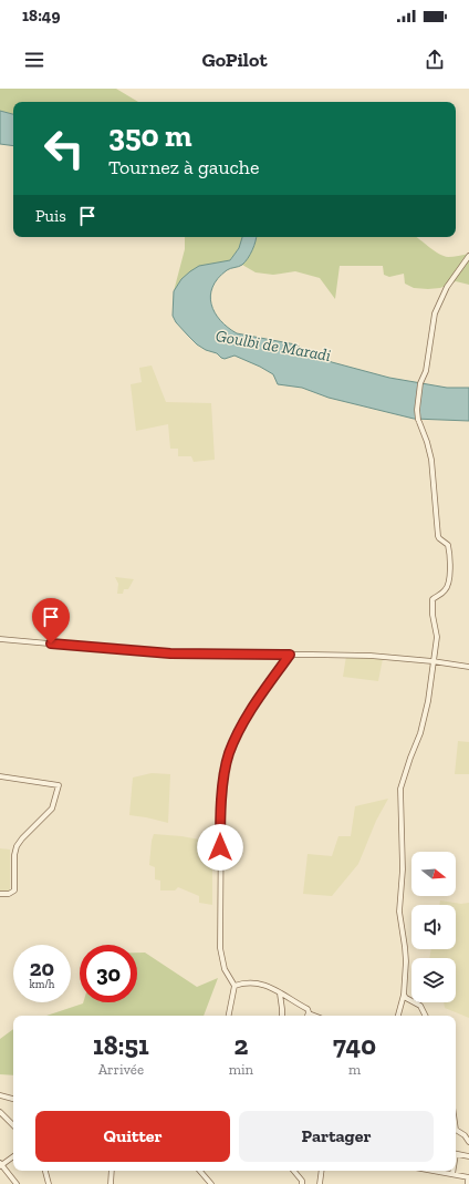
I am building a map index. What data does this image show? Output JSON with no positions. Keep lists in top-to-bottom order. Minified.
{"water":["Goulbi de Maradi"],"north":"right","page":{"status":"18:49","header":"GoPilot","turn":["350 m","Tournez à gauche"],"then":"Puis","speed":"20 km/h","limit":"30","eta":["18:51","Arrivée","2","min","740","m"],"buttons":["Quitter","Partager"]}}
